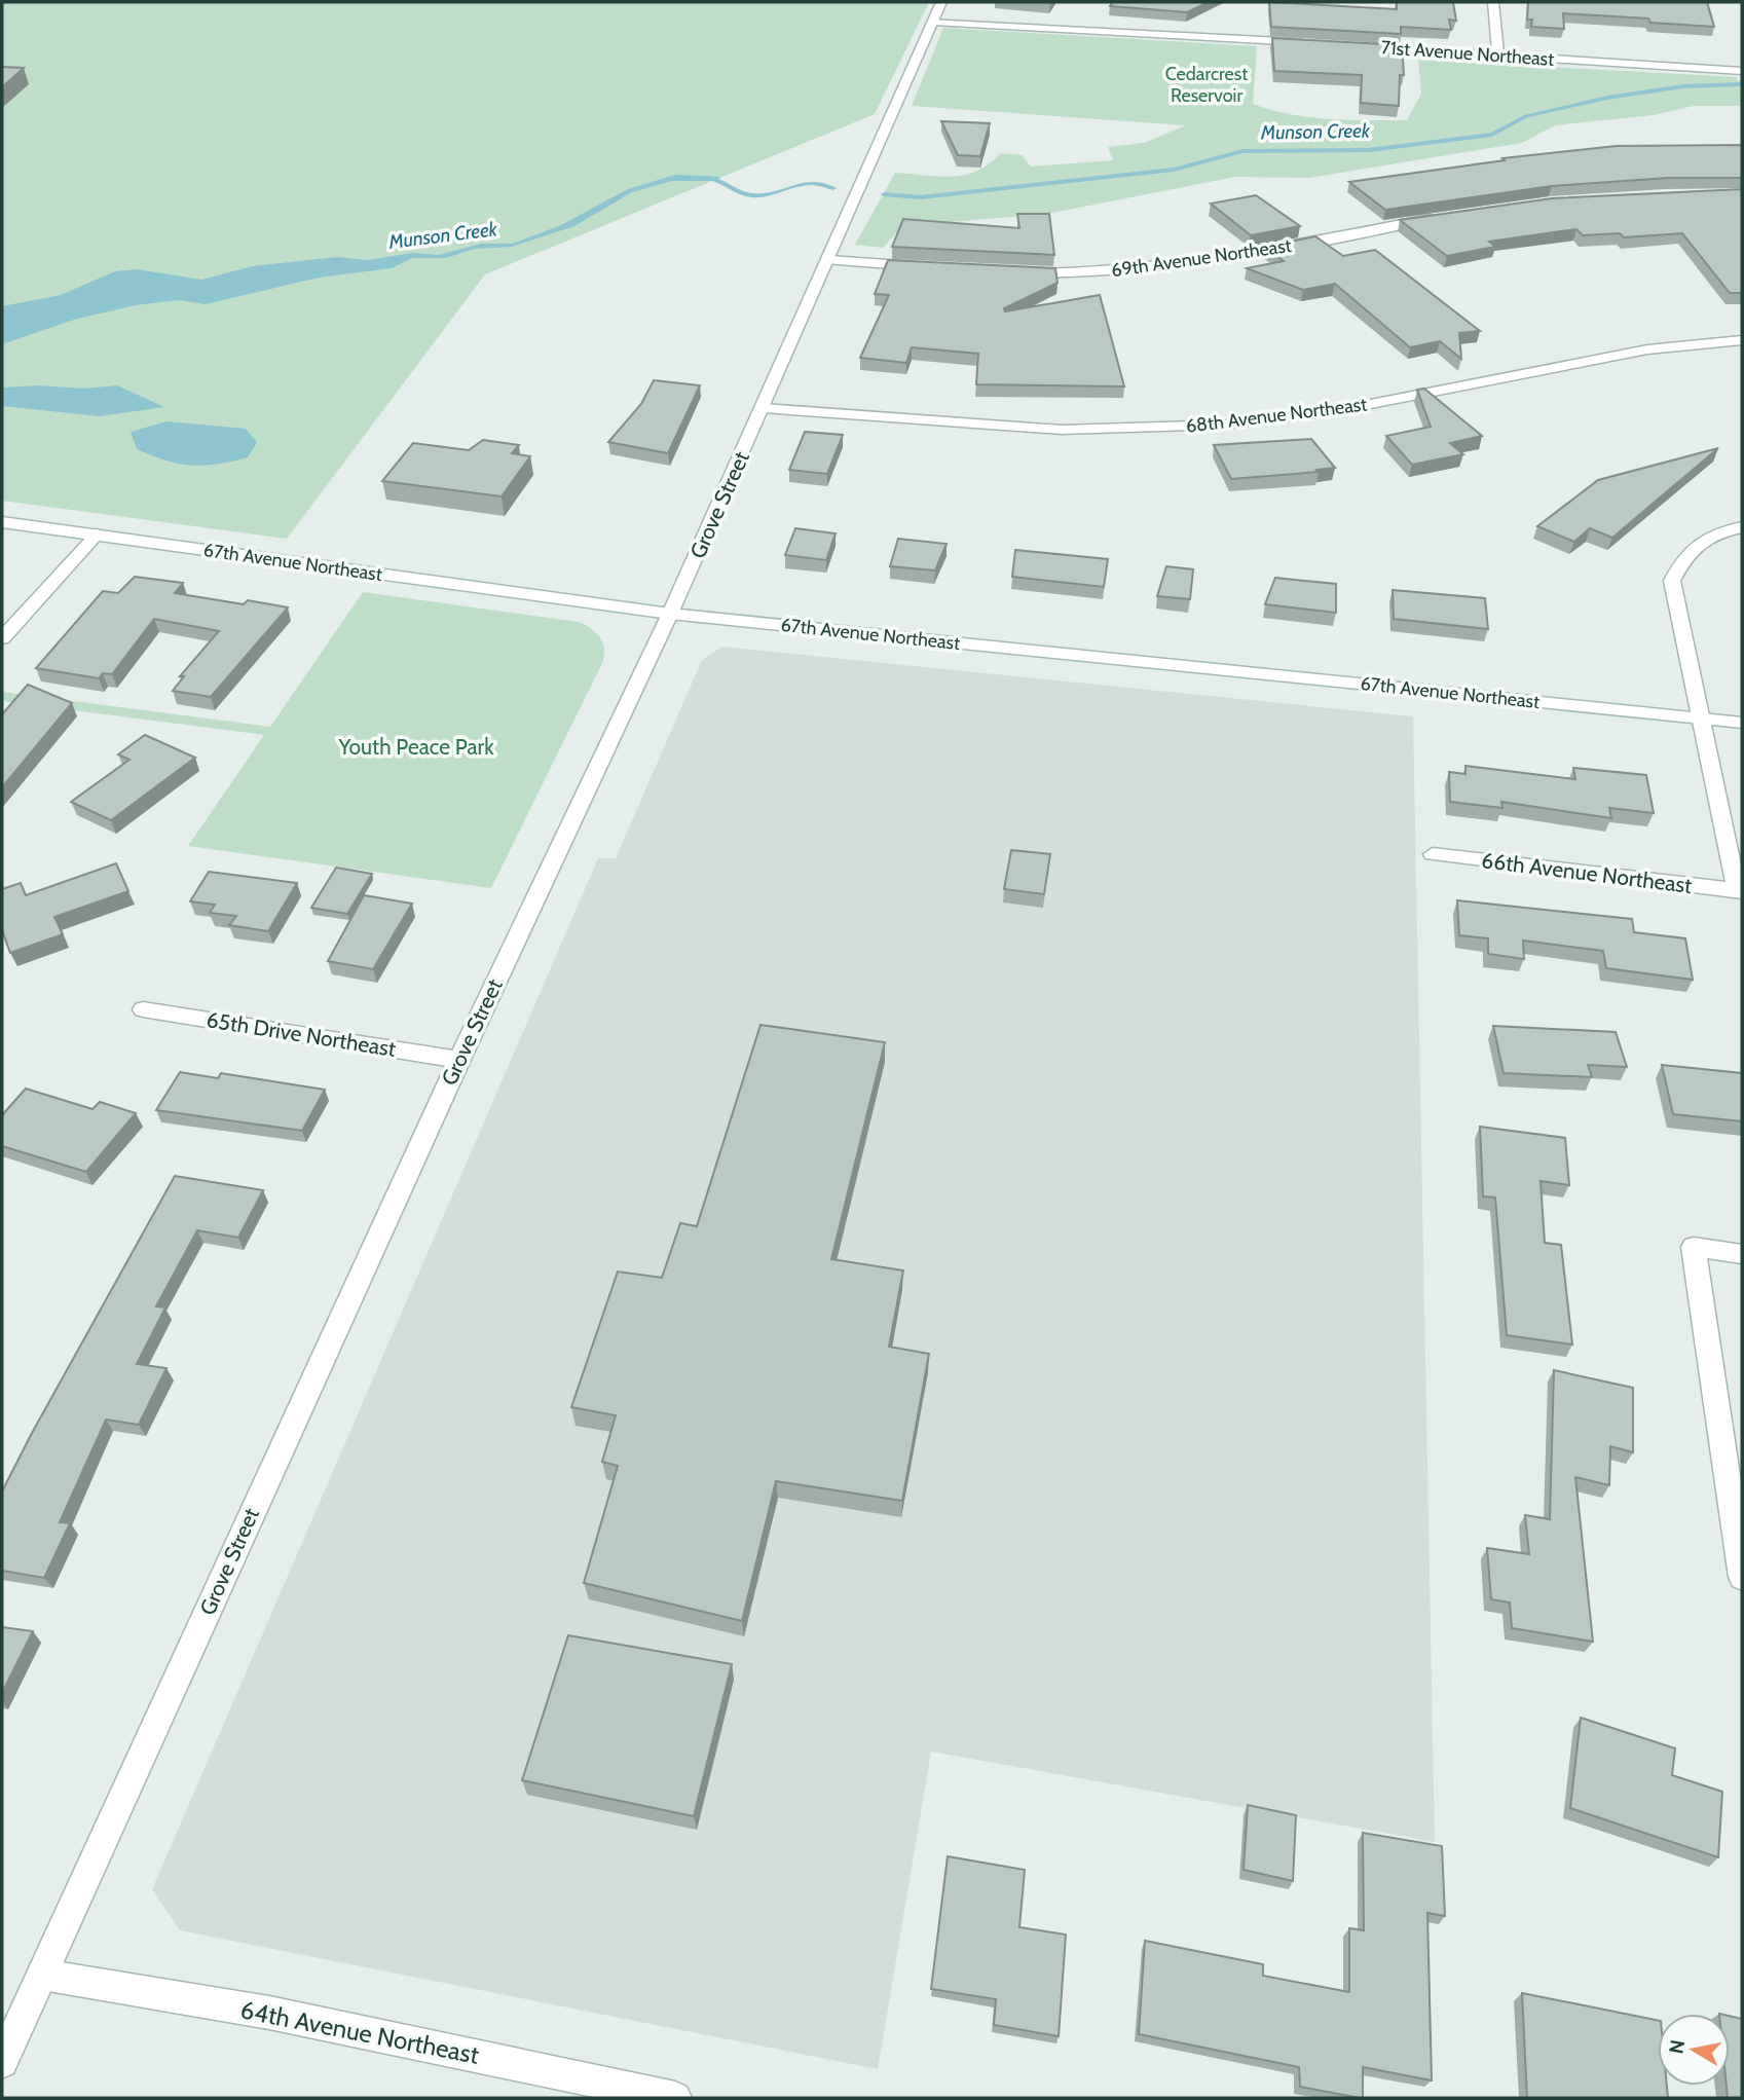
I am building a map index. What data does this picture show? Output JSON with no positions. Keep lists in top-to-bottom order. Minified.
{"streets":{"street":["71st Avenue Northeast","69th Avenue Northeast","68th Avenue Northeast","Grove Street","67th Avenue Northeast","66th Avenue Northeast","65th Drive Northeast","64th Avenue Northeast"]},"crossings":[["68th Avenue Northeast","Grove Street"],["Grove Street","67th Avenue Northeast"],["Grove Street","65th Drive Northeast"],["Grove Street","64th Avenue Northeast"]],"water":["Munson Creek"],"parks":["Cedarcrest Reservoir","Youth Peace Park"],"north":"left"}
